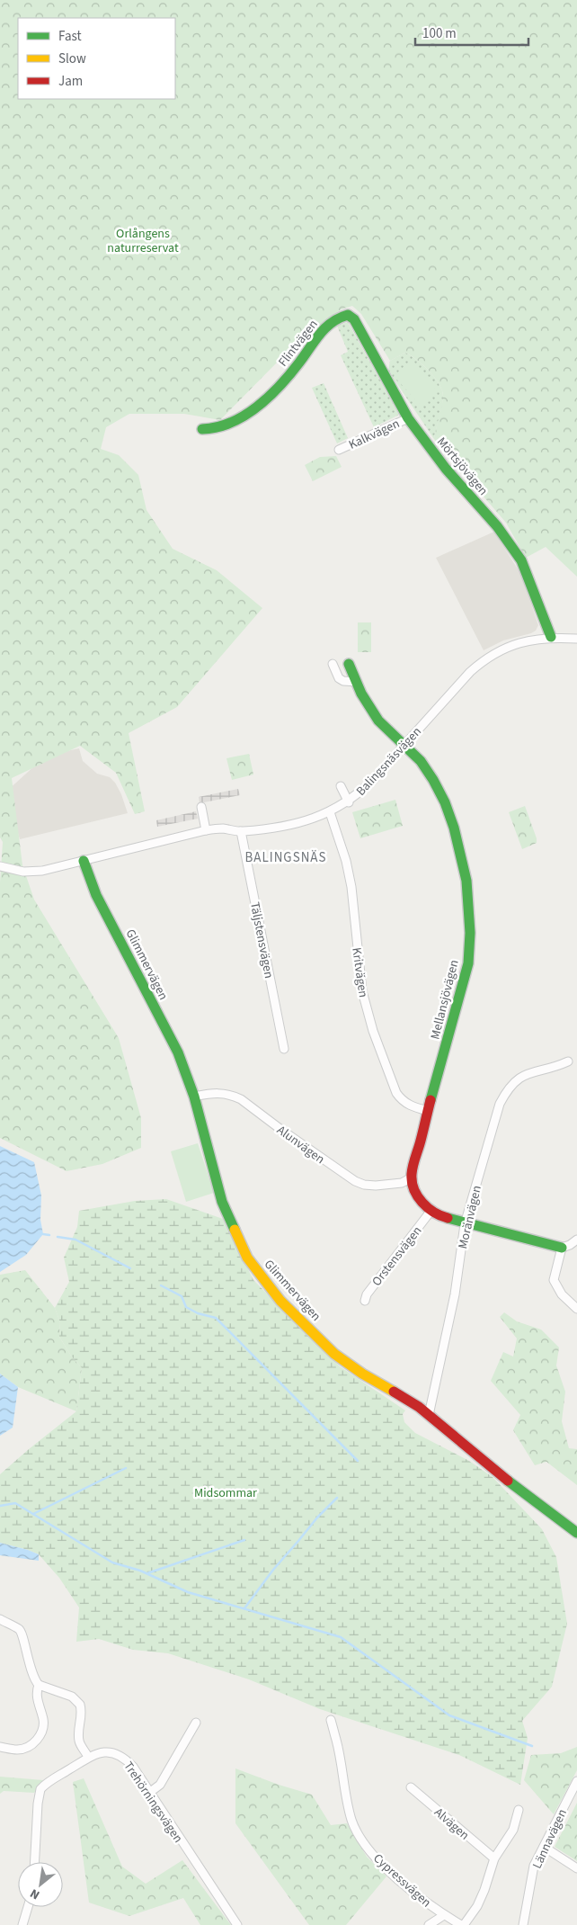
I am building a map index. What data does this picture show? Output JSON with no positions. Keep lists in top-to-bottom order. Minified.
{"streets":{"street":["Flintvägen","Kalkvägen","Mörtsjövägen","Balingsnäsvägen","Täljstensvägen","Glimmervägen","Kritvägen","Mellansjövägen","Alunvägen","Moränvägen","Orstensvägen","Trehörningsvägen","Alvägen","Lännavägen","Cypressvägen"]},"crossings":[["Flintvägen","Mörtsjövägen"],["Kalkvägen","Mörtsjövägen"],["Mörtsjövägen","Balingsnäsvägen"],["Balingsnäsvägen","Täljstensvägen"],["Balingsnäsvägen","Glimmervägen"],["Balingsnäsvägen","Kritvägen"],["Balingsnäsvägen","Mellansjövägen"],["Glimmervägen","Alunvägen"],["Glimmervägen","Moränvägen"],["Kritvägen","Mellansjövägen"],["Mellansjövägen","Alunvägen"]],"districts":["BALINGSNÄS"],"parks":["Orlångens naturreservat","Midsommar"],"legend":["Fast","Slow","Jam"],"scale_bar":"100 m","north":"bottom left"}
